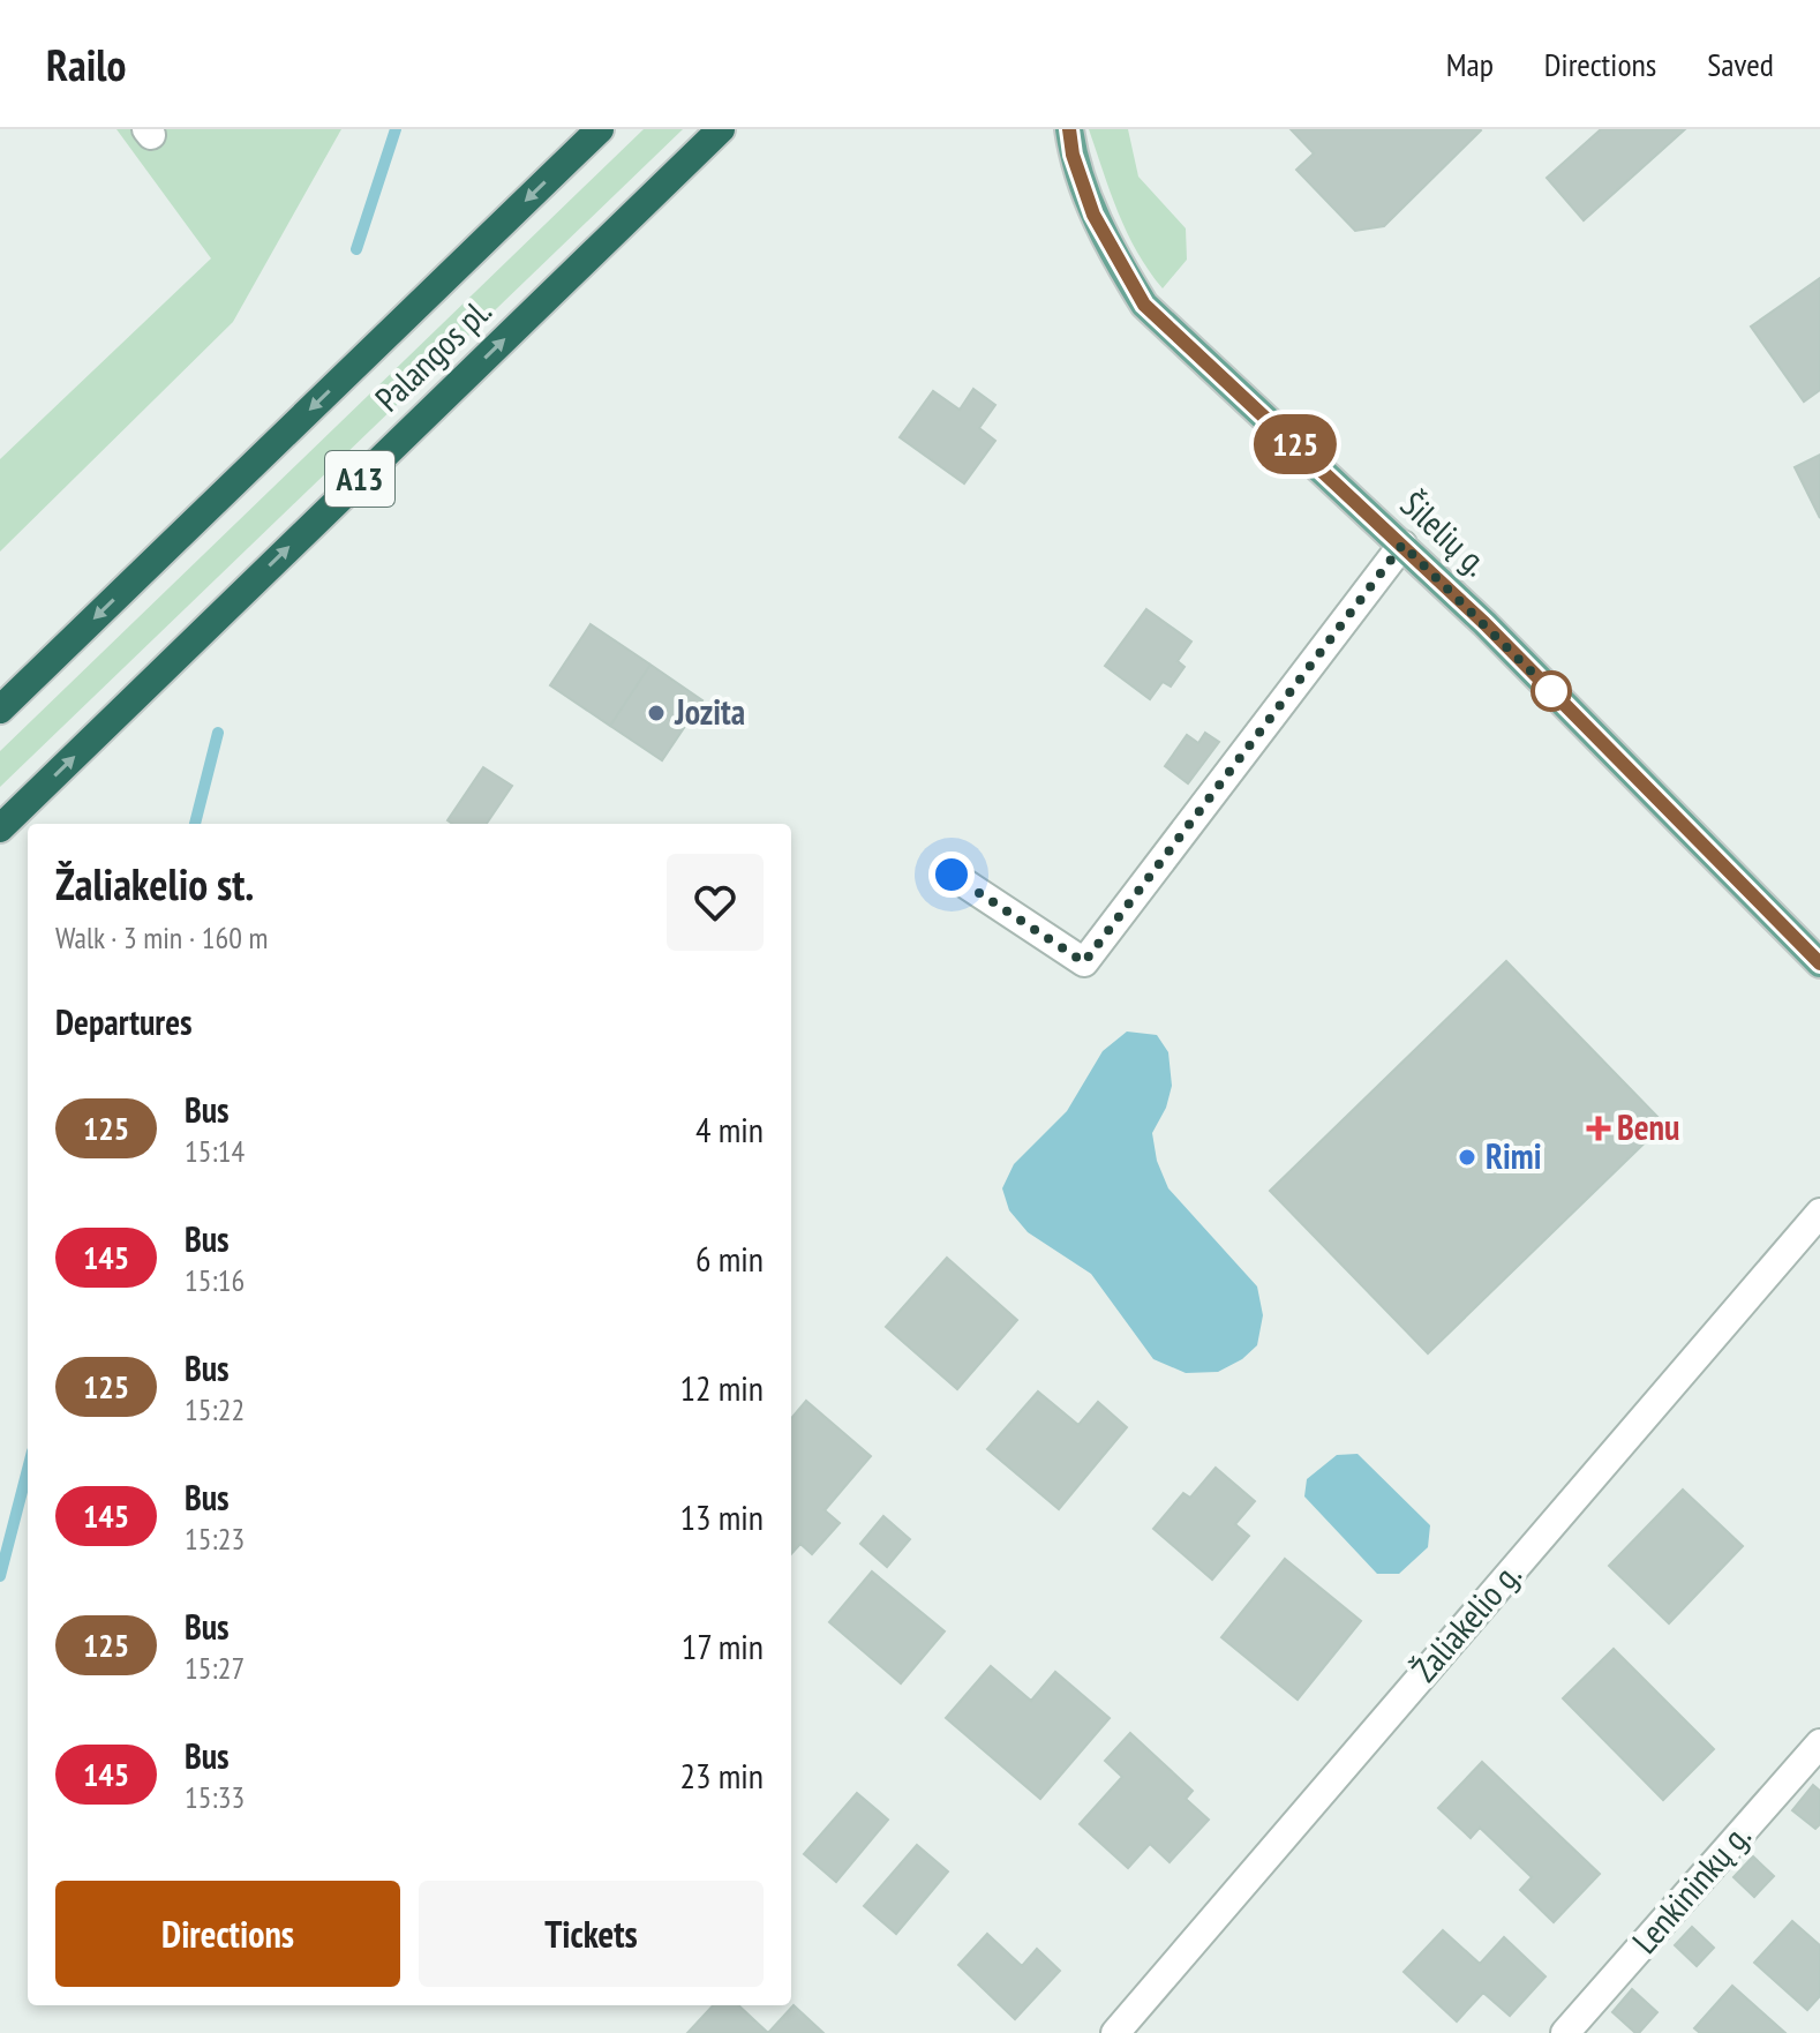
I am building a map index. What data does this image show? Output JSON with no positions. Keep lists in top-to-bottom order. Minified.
{"streets":{"highway":["Palangos pl.","A13"],"main road":["Šilelių g."],"street":["Žaliakelio g.","Lenkininkų g."]},"places":{"other":["Jozita","Rimi"],"health":["Benu"]},"lines":["bus line 125"],"page":{"header":"Railo","nav":["Map","Directions","Saved"],"on_map":"125","heading":[["Žaliakelio st.","Walk · 3 min · 160 m"],"Departures"],"list":[{"mark":"125","name":"Bus","note":"15:14","value":"4 min"},{"mark":"145","name":"Bus","note":"15:16","value":"6 min"},{"mark":"125","name":"Bus","note":"15:22","value":"12 min"},{"mark":"145","name":"Bus","note":"15:23","value":"13 min"},{"mark":"125","name":"Bus","note":"15:27","value":"17 min"},{"mark":"145","name":"Bus","note":"15:33","value":"23 min"}],"buttons":["Directions","Tickets"]}}
